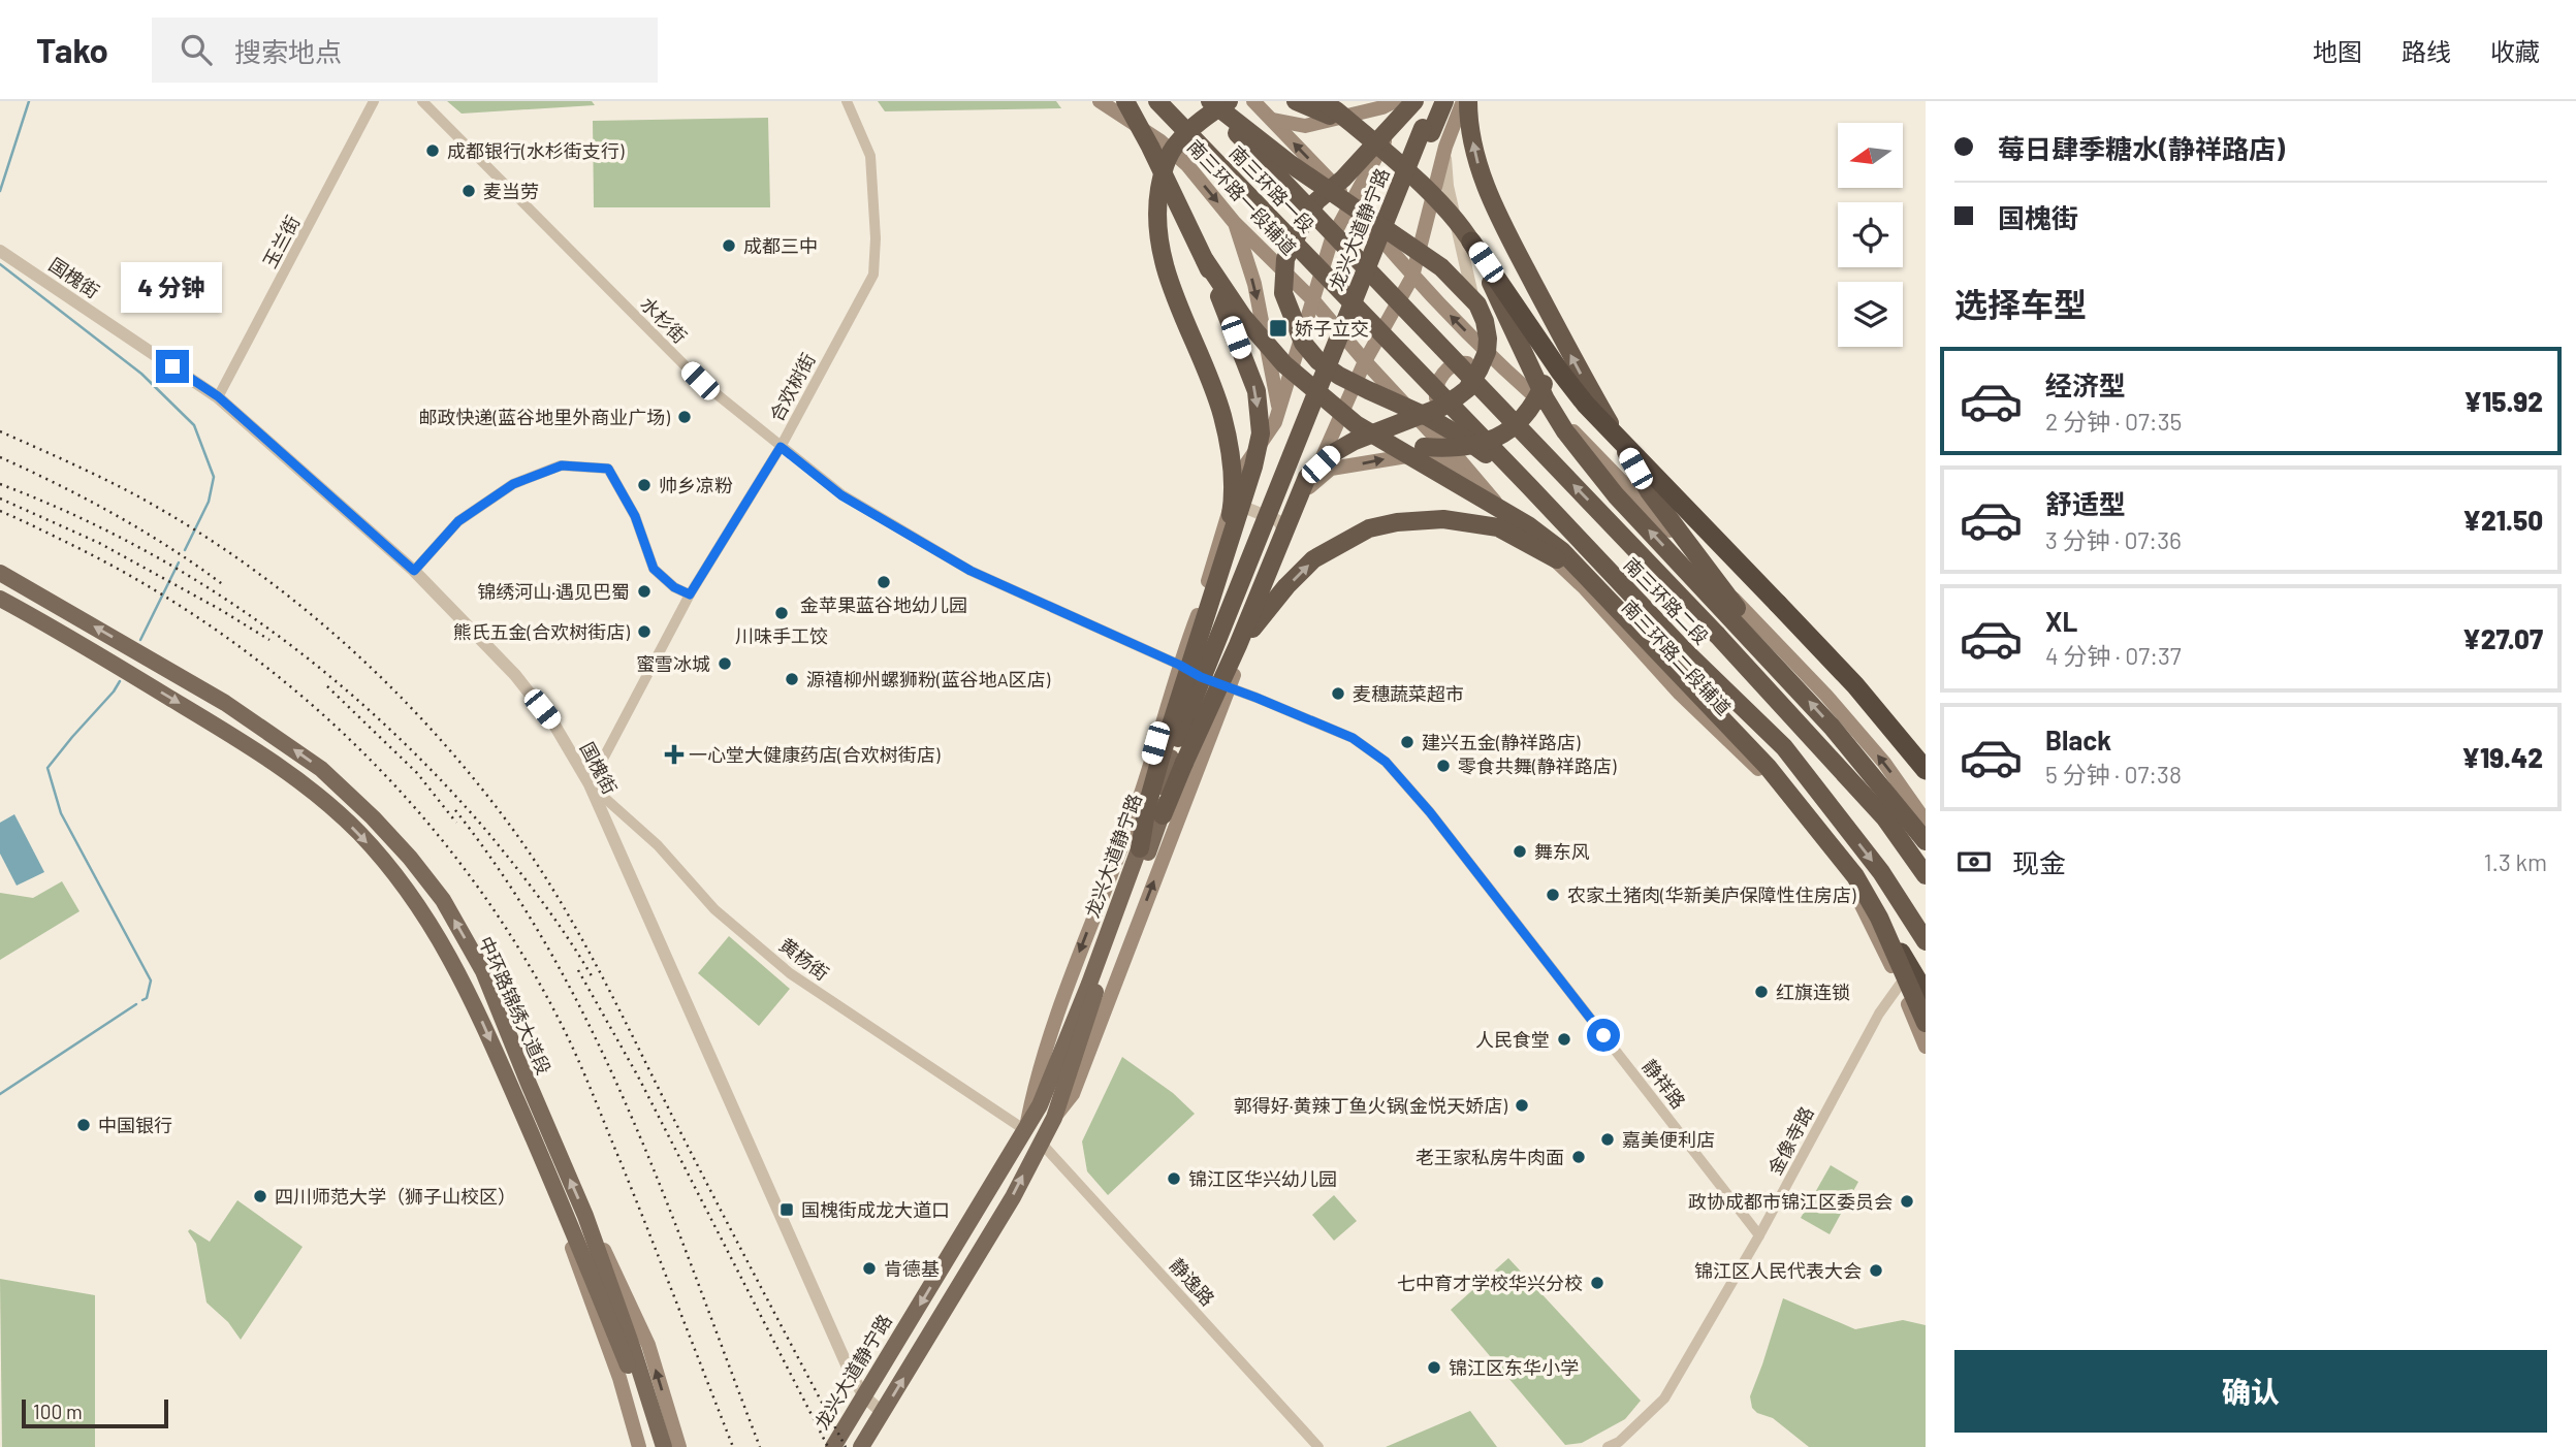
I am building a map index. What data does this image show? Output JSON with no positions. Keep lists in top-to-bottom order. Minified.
{"streets":{"highway":["南三环路一段","龙兴大道静宁路","南三环路二段"],"main road":["南三环路一段辅道","南三环路二段辅道","中环路锦绣大道段"],"street":["玉兰街","国槐街","水杉街","合欢树街","黄杨街","静祥路","金像寺路","静逸路"]},"crossings":[["南三环路一段","南三环路二段"],["南三环路一段辅道","南三环路二段辅道"],["龙兴大道静宁路","国槐街"],["龙兴大道静宁路","黄杨街"],["龙兴大道静宁路","静逸路"],["玉兰街","国槐街"],["国槐街","合欢树街"],["国槐街","黄杨街"],["水杉街","合欢树街"],["水杉街","静祥路"],["合欢树街","黄杨街"],["南三环路二段辅道","金像寺路"],["静祥路","金像寺路"]],"places":{"other":["成都银行(水杉街支行)","麦当劳","成都三中","邮政快递(蓝谷地里外商业广场)","帅乡凉粉","金苹果蓝谷地幼儿园","锦绣河山·遇见巴蜀","川味手工饺","熊氏五金(合欢树街店)","蜜雪冰城","源禧柳州螺狮粉(蓝谷地A区店)","麦穗蔬菜超市","建兴五金(静祥路店)","零食共舞(静祥路店)","舞东风","农家土猪肉(华新美庐保障性住房店)","红旗连锁","人民食堂","郭得好·黄辣丁鱼火锅(金悦天娇店)","中国银行","嘉美便利店","老王家私房牛肉面","锦江区华兴幼儿园","四川师范大学（狮子山校区）","政协成都市锦江区委员会","肯德基","锦江区人民代表大会","七中育才学校华兴分校","锦江区东华小学"],"transit":["娇子立交","国槐街成龙大道口"],"health":["一心堂大健康药店(合欢树街店)"]},"scale_bar":"100 m","north":"left","page":{"header":"Tako","search":"搜索地点","nav":["地图","路线","收藏"],"banner":["莓日肆季糖水(静祥路店)","国槐街"],"heading":"选择车型","bubble":"4 分钟","list":[{"name":"经济型","note":"2 分钟 · 07:35","value":"¥15.92"},{"name":"舒适型","note":"3 分钟 · 07:36","value":"¥21.50"},{"name":"XL","note":"4 分钟 · 07:37","value":"¥27.07"},{"name":"Black","note":"5 分钟 · 07:38","value":"¥19.42"}],"pay":["现金","1.3 km"],"buttons":"确认","scale":"100 m"}}
